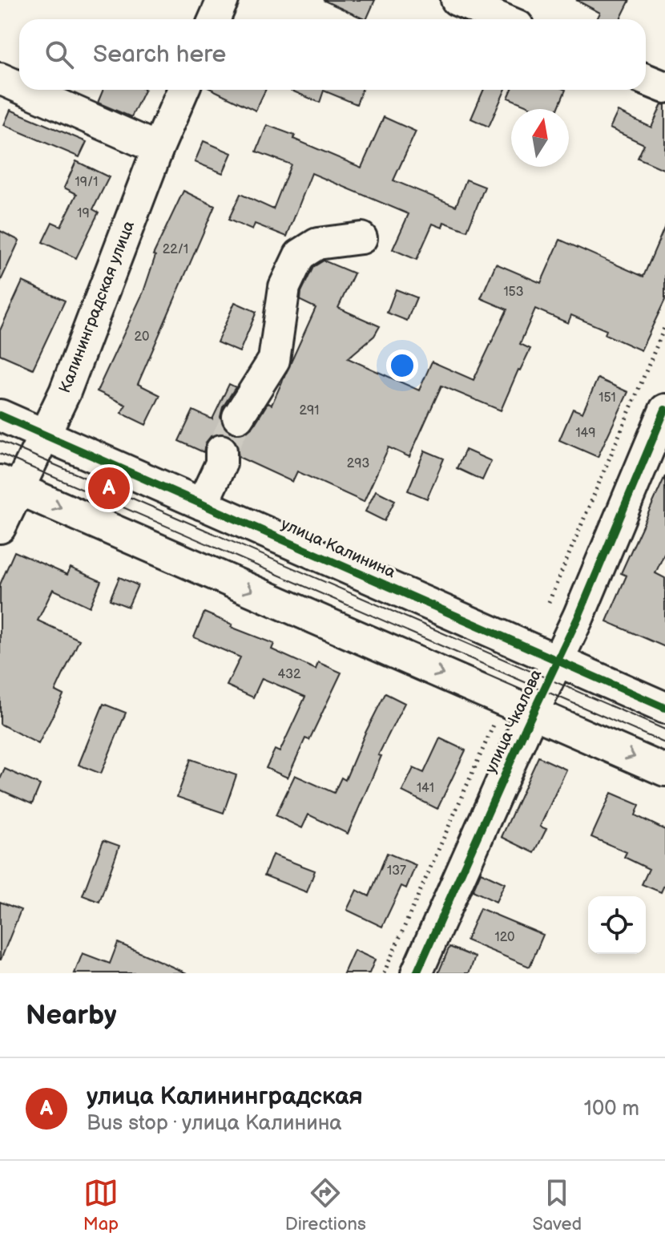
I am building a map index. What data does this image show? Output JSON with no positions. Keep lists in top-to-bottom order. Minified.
{"streets":{"street":["Калининградская улица","улица Калинина","улица Чкалова"]},"crossings":[["Калининградская улица","улица Калинина"],["улица Калинина","улица Чкалова"]],"house_numbers":["19/1","19","22/1","153","20","151","291","149","293","432","141","137","120"],"north":"top","page":{"search":"Search here","pins":"A","heading":"Nearby","list":[{"mark":"A","name":"улица Калининградская","note":"Bus stop · улица Калинина","value":"100 m"}],"nav":["Map","Directions","Saved"]}}
